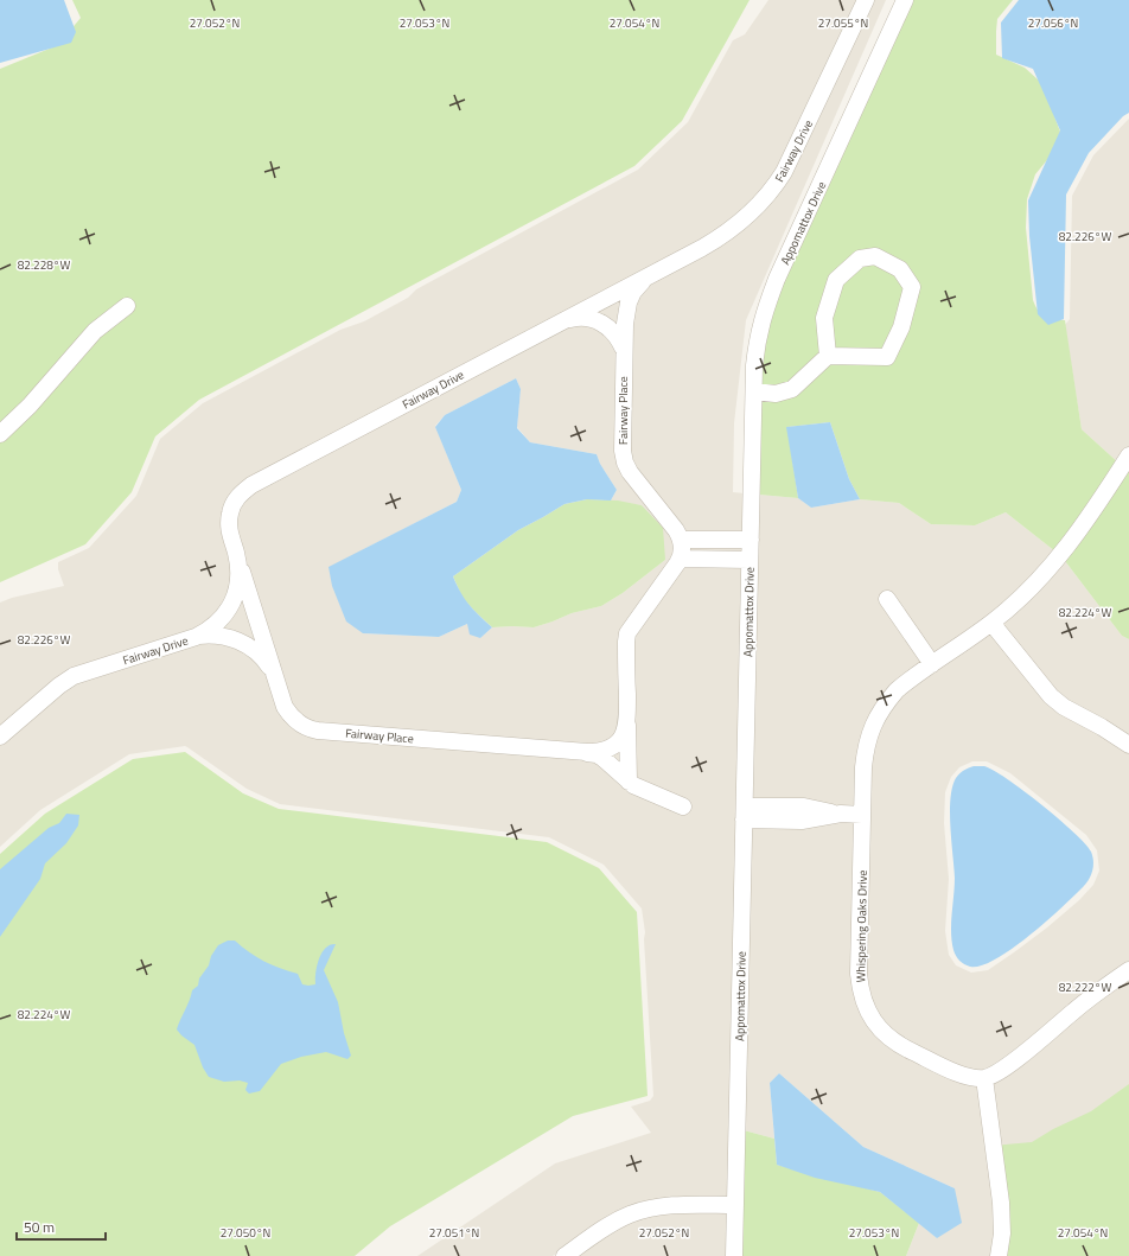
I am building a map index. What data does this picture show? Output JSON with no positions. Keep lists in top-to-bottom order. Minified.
{"streets":{"street":["Fairway Drive","Appomattox Drive","Fairway Place","Whispering Oaks Drive"]},"crossings":[["Fairway Drive","Fairway Place"]],"scale_bar":"50 m","coordinates":["27.055°N","27.056°N","27.052°N","27.053°N","27.054°N","82.226°W","82.228°W","82.224°W","82.222°W","27.050°N","27.051°N"]}
